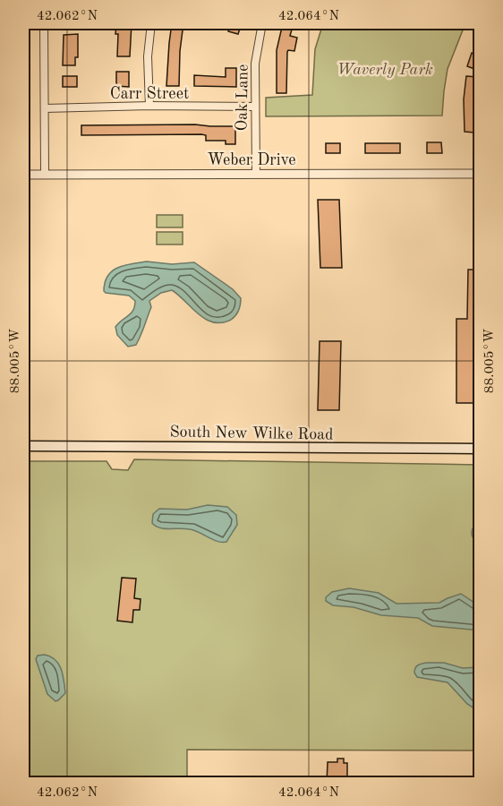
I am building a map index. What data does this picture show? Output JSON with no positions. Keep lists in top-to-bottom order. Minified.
{"streets":{"main road":["South New Wilke Road"],"street":["Carr Street","Oak Lane","Weber Drive"]},"crossings":[["Carr Street","Oak Lane"],["Oak Lane","Weber Drive"]],"parks":["Waverly Park"],"coordinates":["42.062°N","42.064°N","88.005°W"]}
